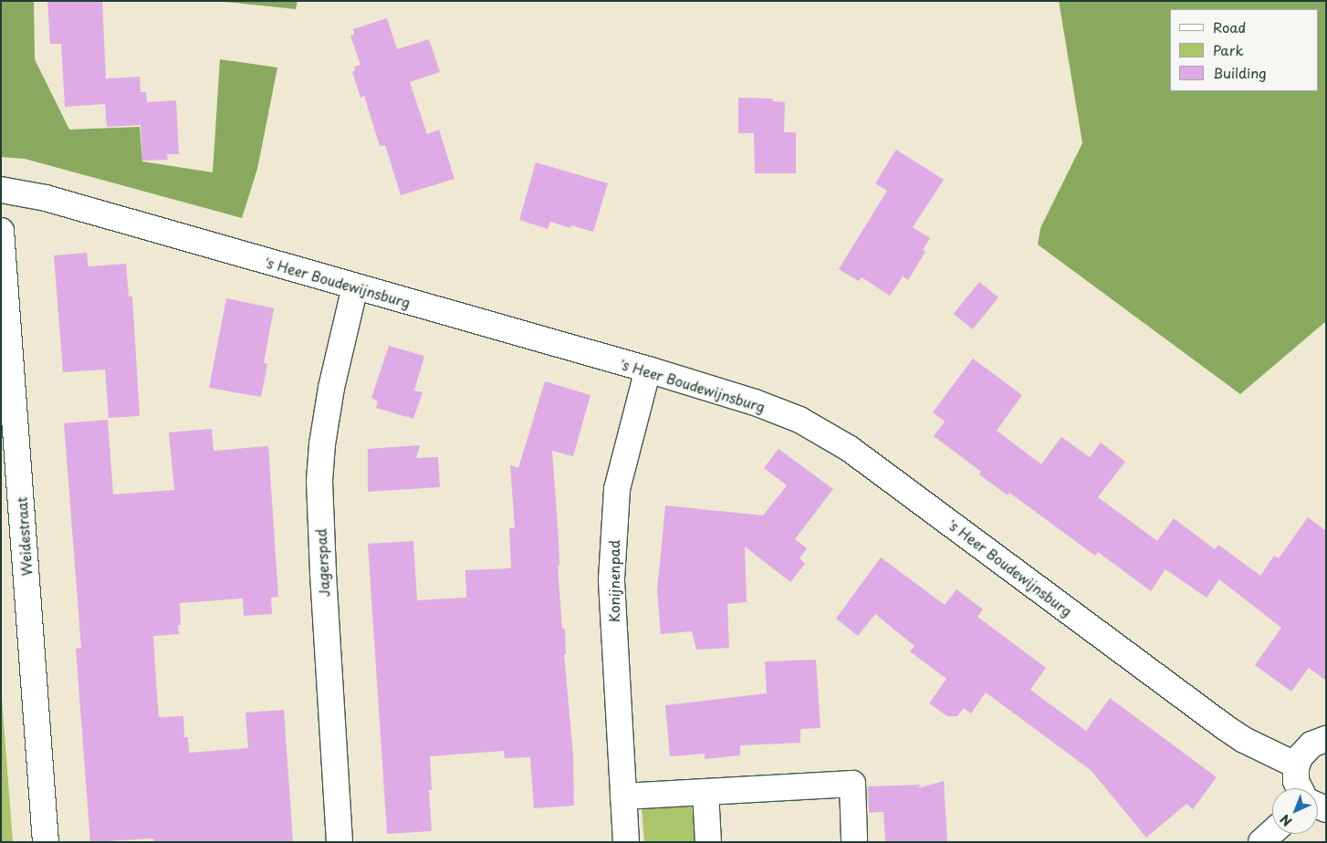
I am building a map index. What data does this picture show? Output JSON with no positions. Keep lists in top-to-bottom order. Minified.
{"streets":{"street":["'s Heer Boudewijnsburg","Weidestraat","Jagerspad","Konijnenpad"]},"crossings":[["'s Heer Boudewijnsburg","Jagerspad"],["'s Heer Boudewijnsburg","Konijnenpad"]],"legend":["Road","Park","Building"],"north":"bottom left"}
